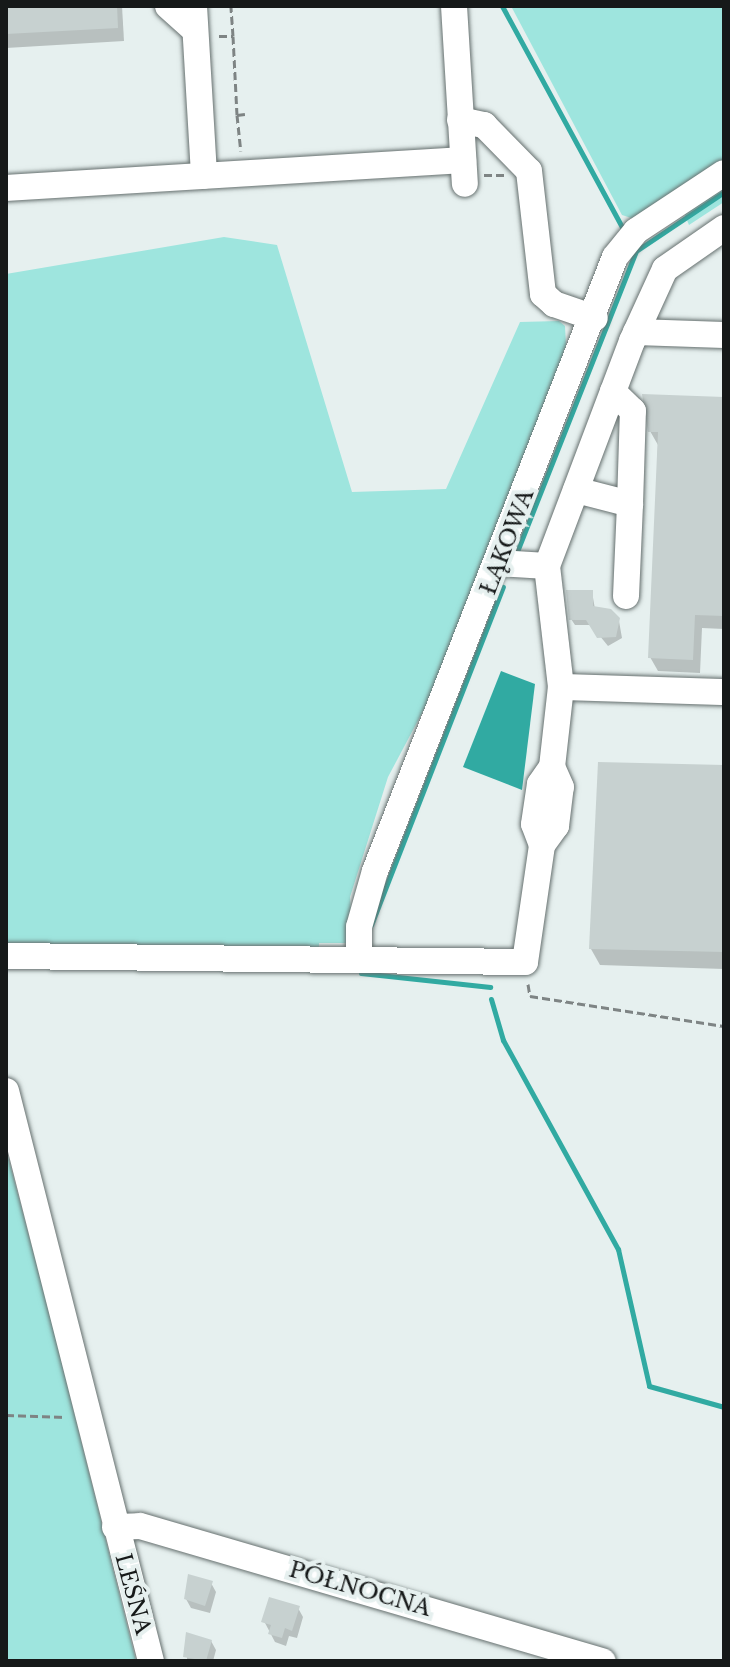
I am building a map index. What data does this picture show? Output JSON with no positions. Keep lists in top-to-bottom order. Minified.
{"streets":{"street":["ŁĄKOWA","PÓŁNOCNA","LEŚNA"]},"crossings":[["PÓŁNOCNA","LEŚNA"]]}
